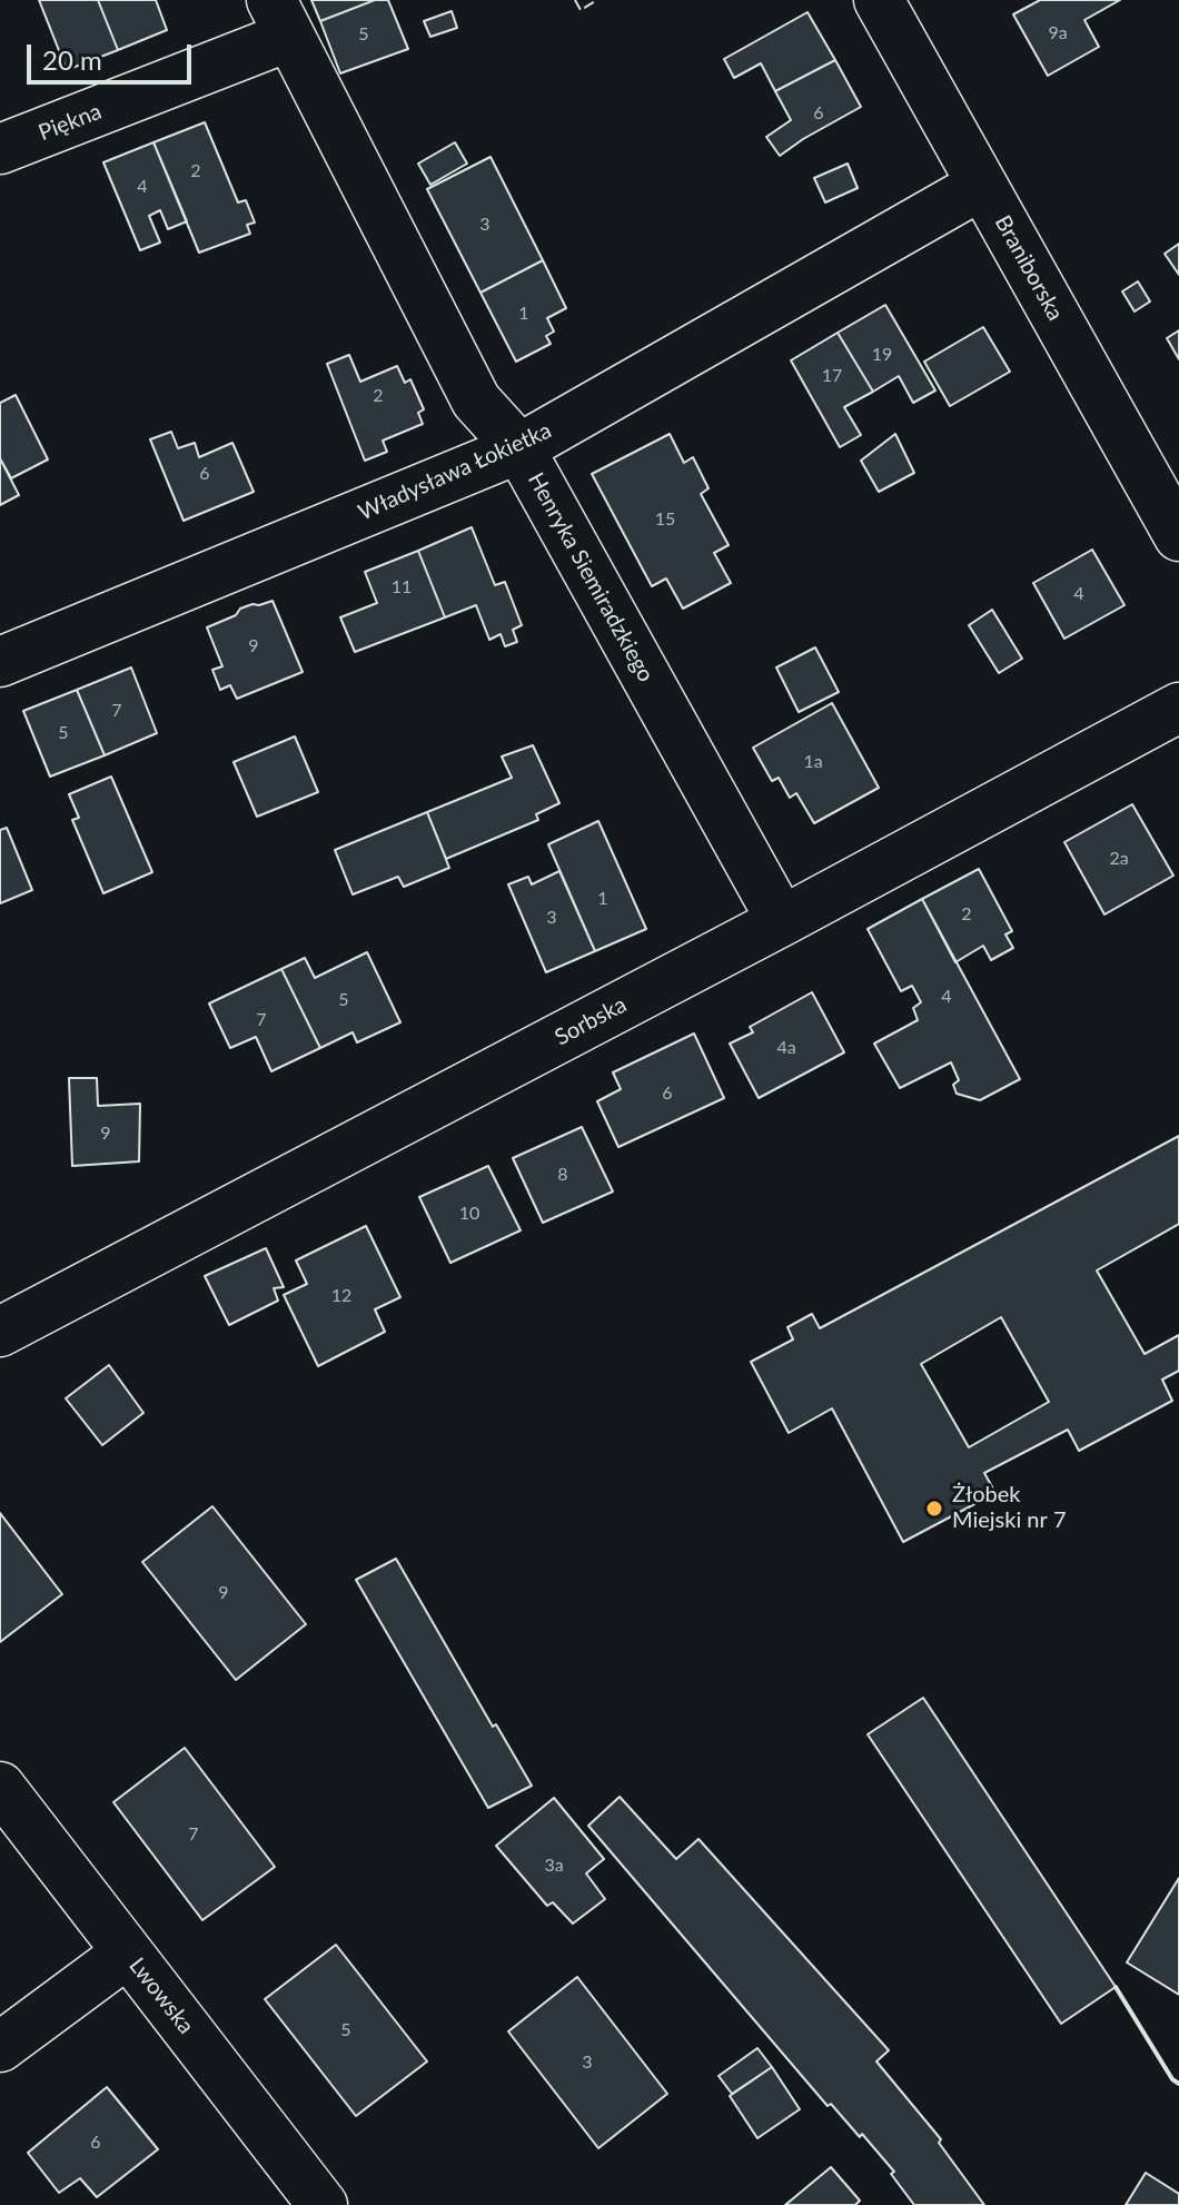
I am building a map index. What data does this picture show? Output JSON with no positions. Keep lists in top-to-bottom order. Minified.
{"streets":{"street":["Piękna","Braniborska","Władysława Łokietka","Henryka Siemiradzkiego","Sorbska","Lwowska"]},"crossings":[["Piękna","Henryka Siemiradzkiego"],["Braniborska","Władysława Łokietka"],["Władysława Łokietka","Henryka Siemiradzkiego"],["Henryka Siemiradzkiego","Sorbska"]],"places":["Żłobek Miejski nr 7"],"house_numbers":["9a","5","6","2","4","3","1","19","17","2","6","15","11","4","9","7","5","1a","2a","1","2","3","4","5","7","4a","6","9","8","10","12","9","7","3a","5","3","6"],"scale_bar":"20 m"}
